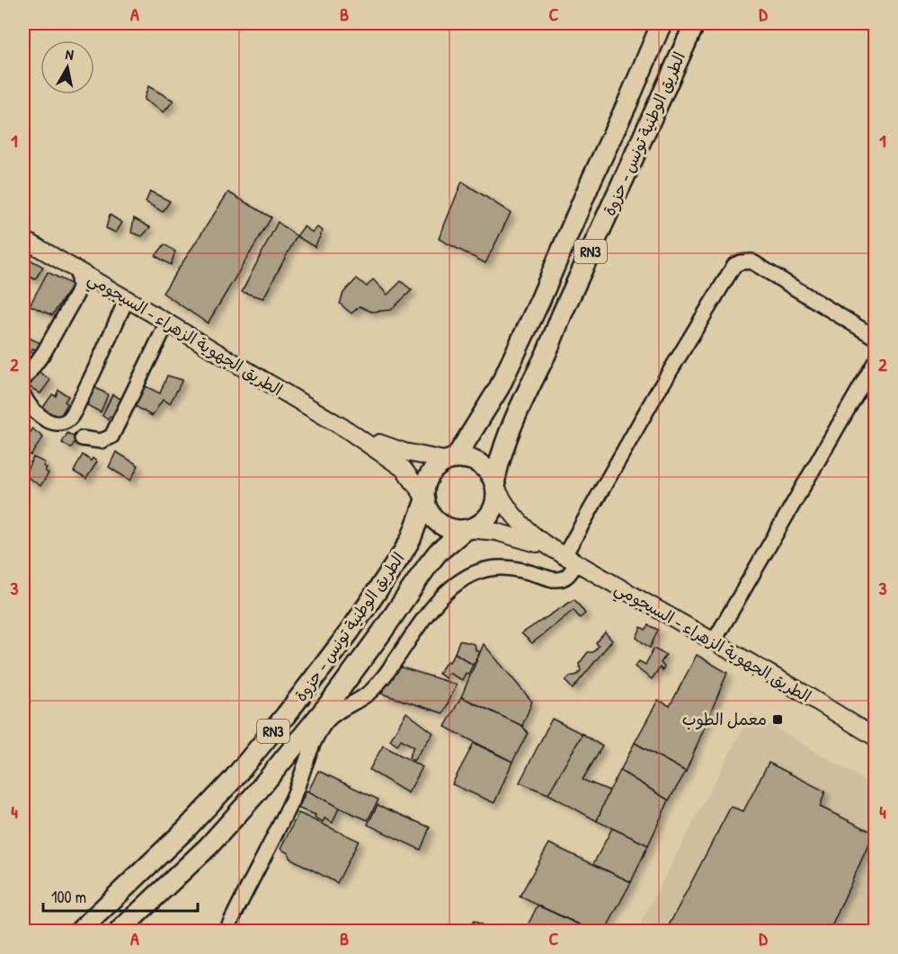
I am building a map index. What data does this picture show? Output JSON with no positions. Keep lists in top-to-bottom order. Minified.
{"streets":{"highway":["الطريق الوطنية تونس - حزوة","RN3"],"main road":["الطريق الجهوية الزهراء - السيجومي"]},"crossings":[["الطريق الوطنية تونس - حزوة","RN3"],["الطريق الوطنية تونس - حزوة","الطريق الجهوية الزهراء - السيجومي"],["RN3","الطريق الجهوية الزهراء - السيجومي"]],"places":{"transit":["معمل الطوب"]},"scale_bar":"100 m","north":"top","grid":{"columns":["A","B","C","D"],"rows":["1","2","3","4"]}}
